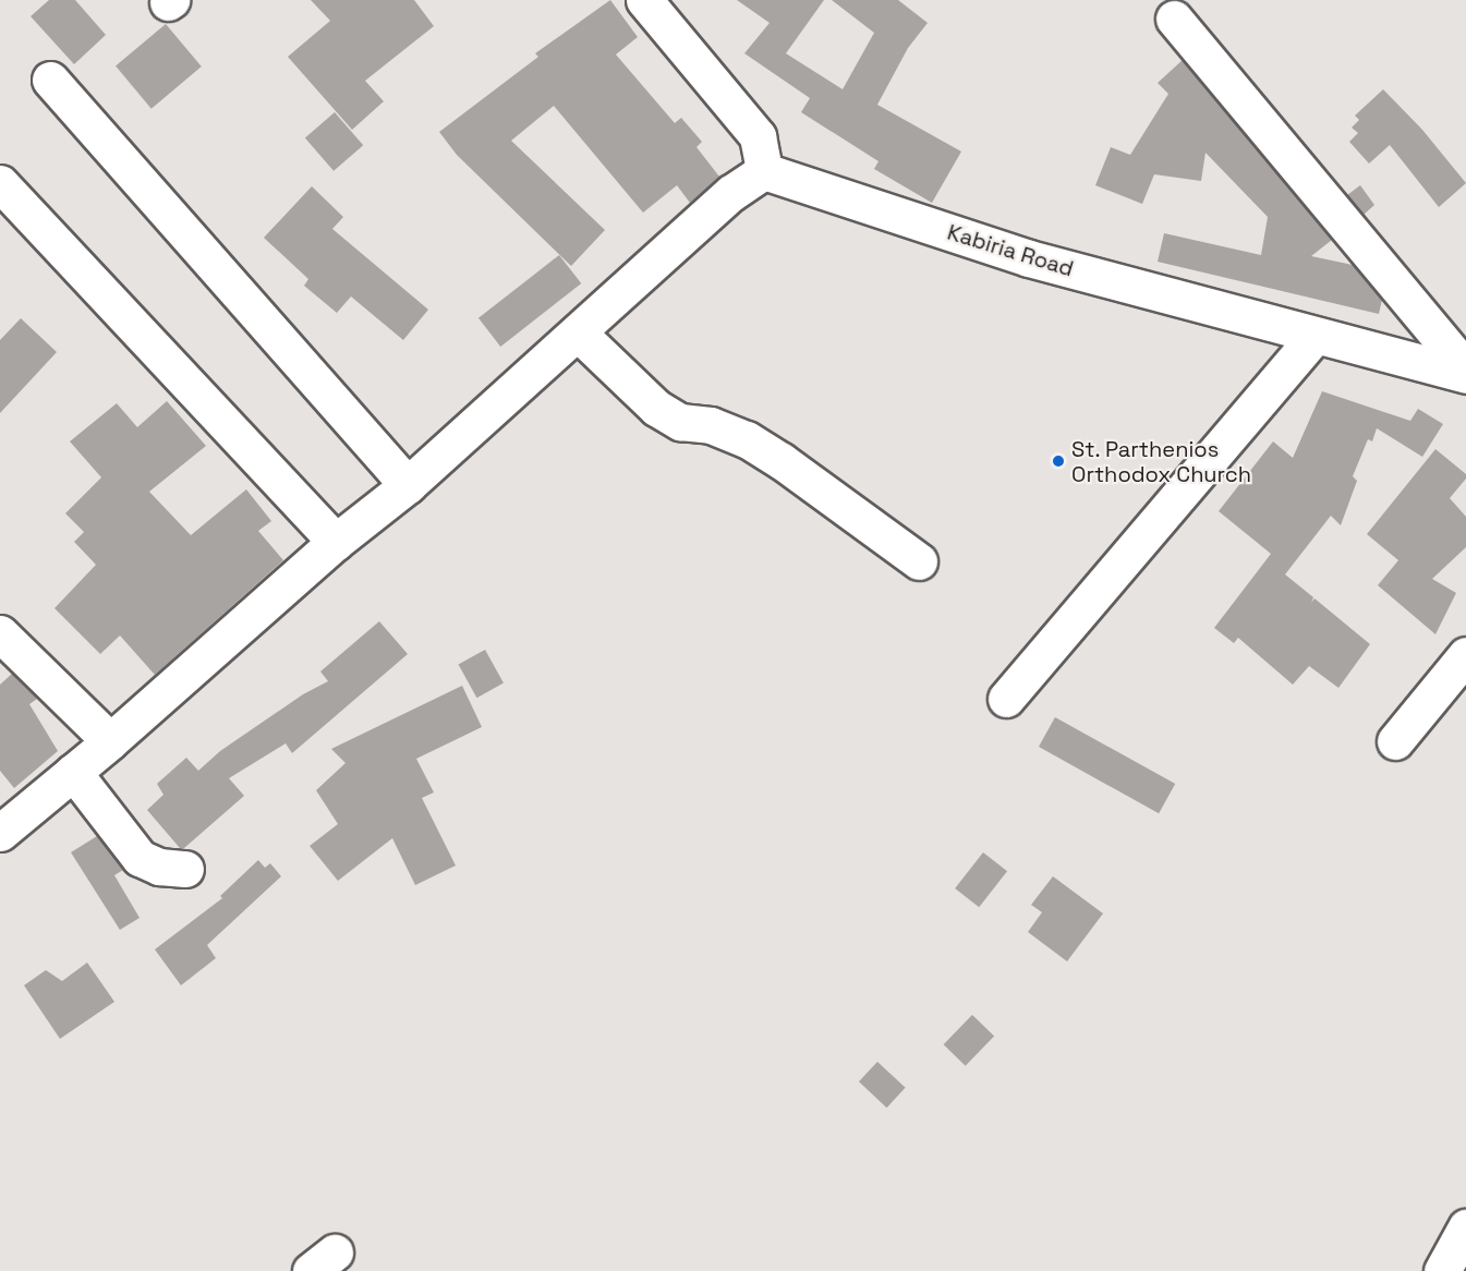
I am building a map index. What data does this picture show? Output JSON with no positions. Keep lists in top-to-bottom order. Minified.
{"streets":{"street":["Kabiria Road"]},"places":["St. Parthenios Orthodox Church"]}
